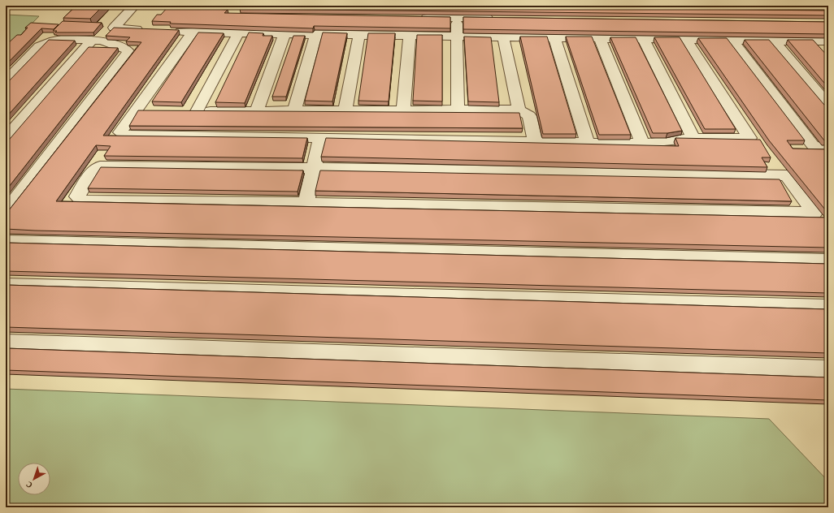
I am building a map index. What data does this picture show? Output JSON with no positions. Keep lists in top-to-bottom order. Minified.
{"north":"bottom left"}
